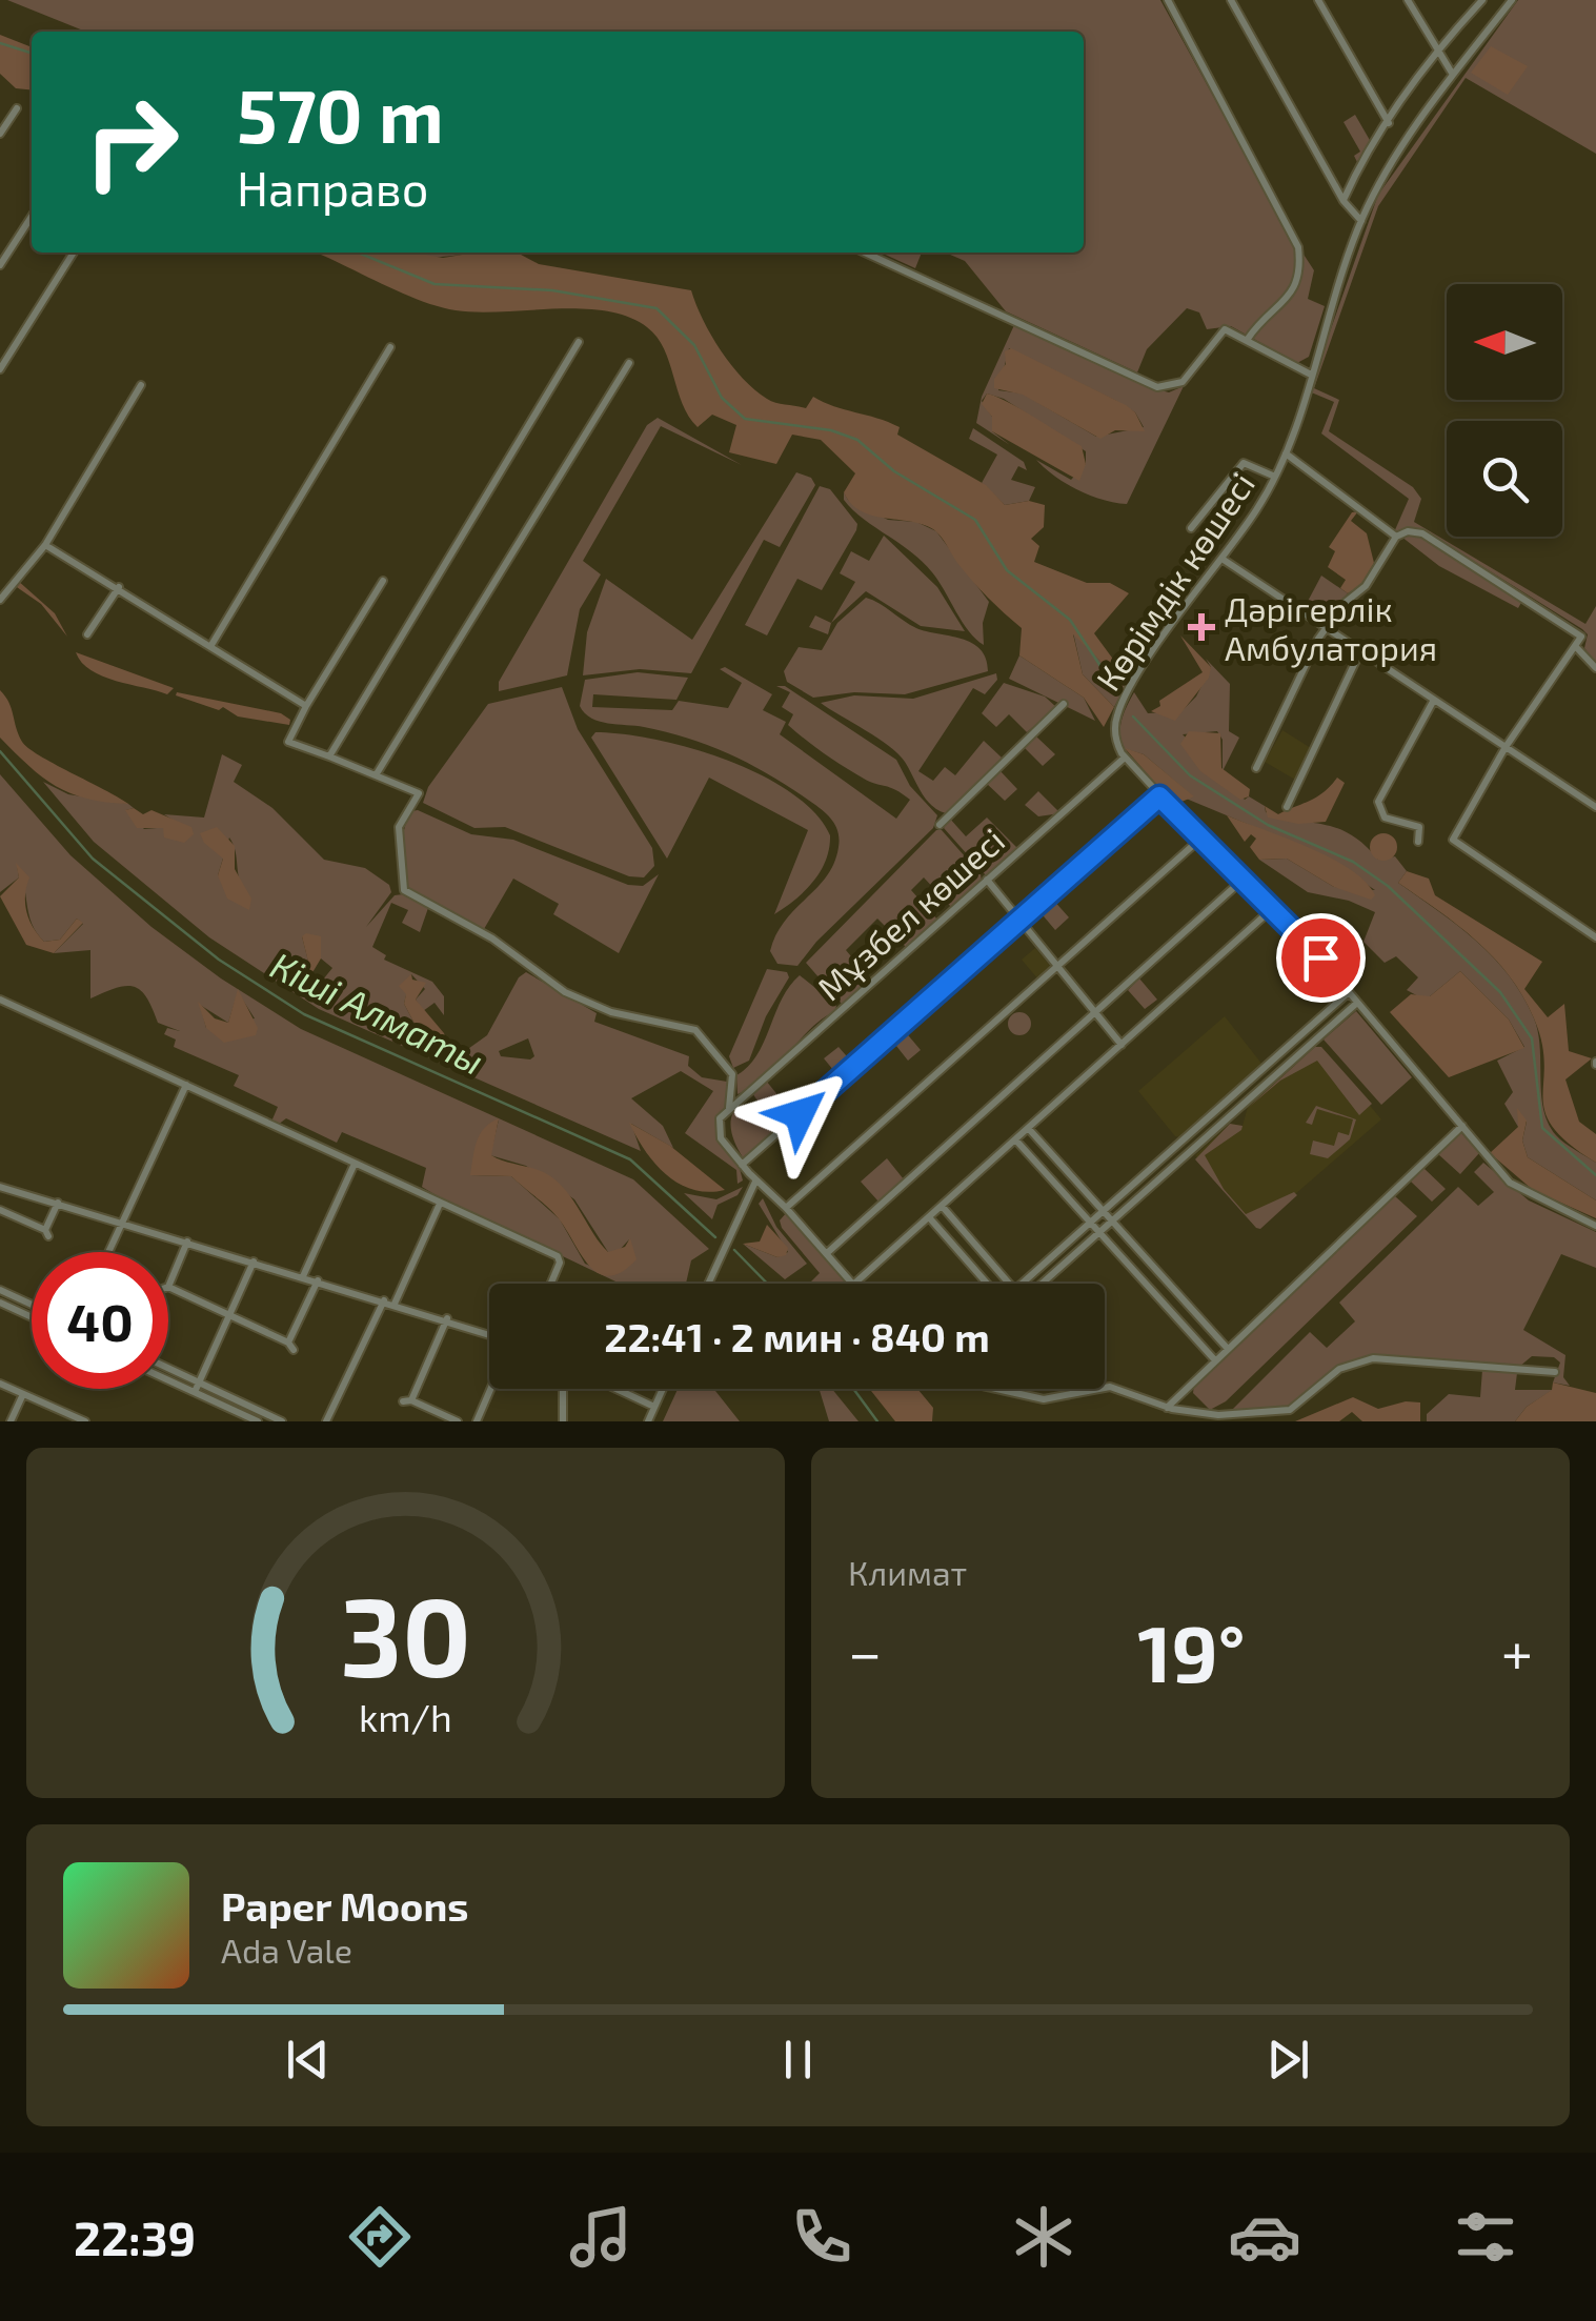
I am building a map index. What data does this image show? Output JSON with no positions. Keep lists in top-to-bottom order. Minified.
{"streets":{"street":["Көрімдік көшесі","Мұзбел көшесі"]},"crossings":[["Көрімдік көшесі","Мұзбел көшесі"]],"water":["Кіші Алматы"],"places":{"health":["Дәрігерлік Амбулатория"]},"north":"left","page":{"turn":["570 m","Направо"],"limit":"40","trip":"22:41 · 2 мин · 840 m","tile":"Климат","heat":["−","19°","+"],"song":["Paper Moons","Ada Vale"],"tabs":"22:39","gauge":["30","km/h"]}}
